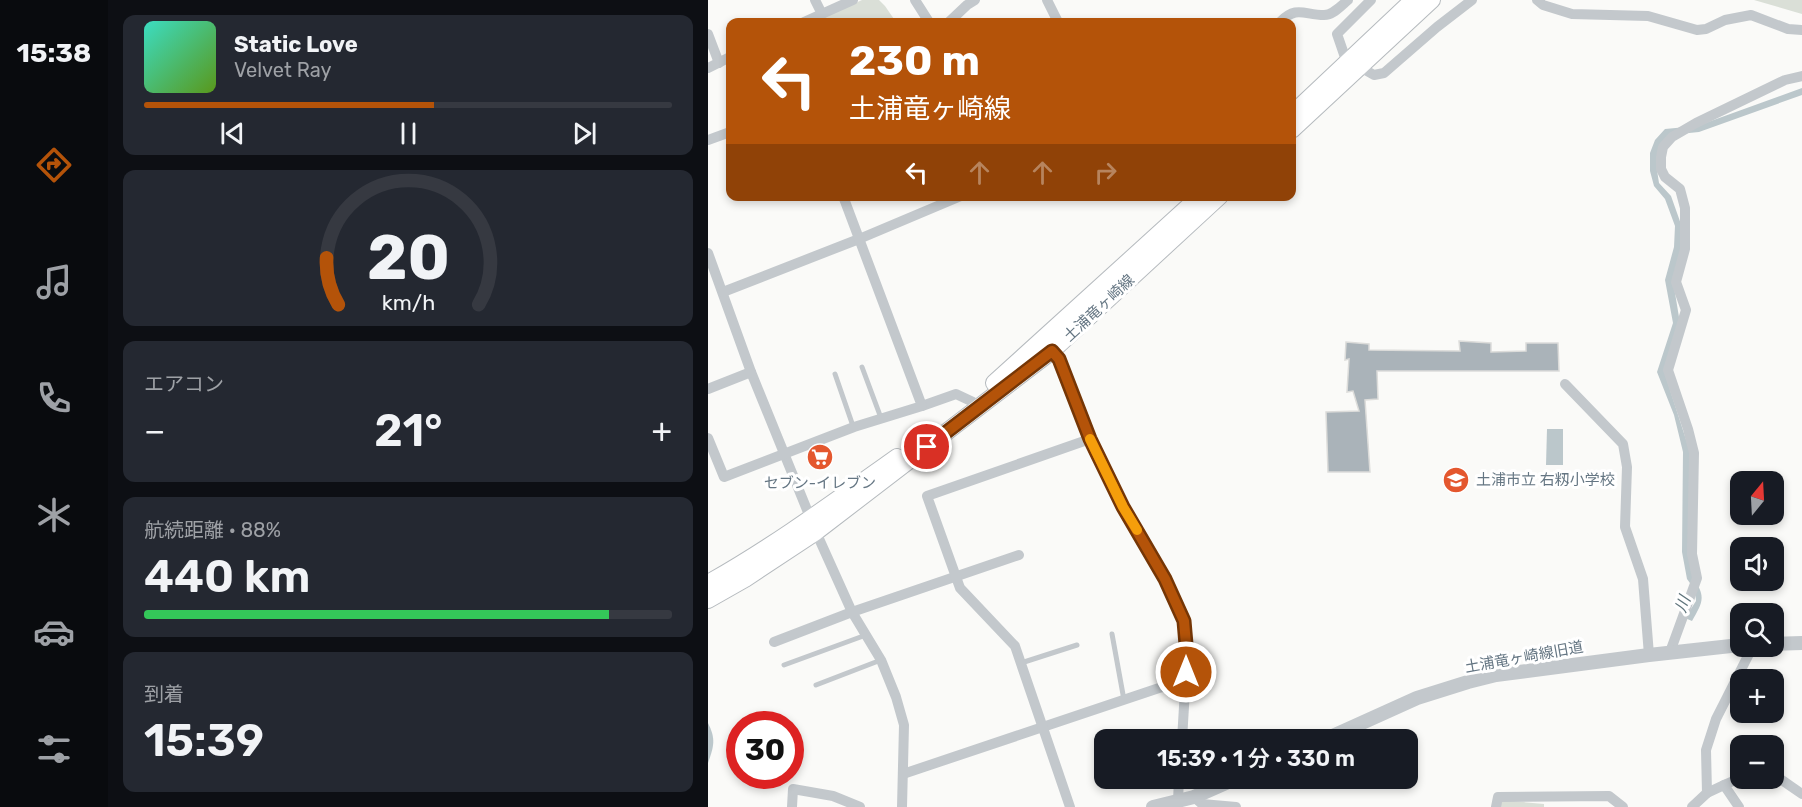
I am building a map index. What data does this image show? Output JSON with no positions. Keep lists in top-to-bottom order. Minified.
{"streets":{"main road":["土浦竜ヶ崎線"],"street":["土浦竜ヶ崎線旧道"]},"water":["川"],"places":{"supermarket":["セブン-イレブン"],"school or university":["土浦市立 右籾小学校"]},"north":"top","page":{"tabs":"15:38","turn":["230 m","土浦竜ヶ崎線"],"song":["Static Love","Velvet Ray"],"tile":["エアコン",["航続距離 · 88%","440 km"],["到着","15:39"]],"heat":["−","21°","+"],"map_buttons":["+","−"],"limit":"30","trip":"15:39 · 1 分 · 330 m","gauge":["20","km/h"]}}
